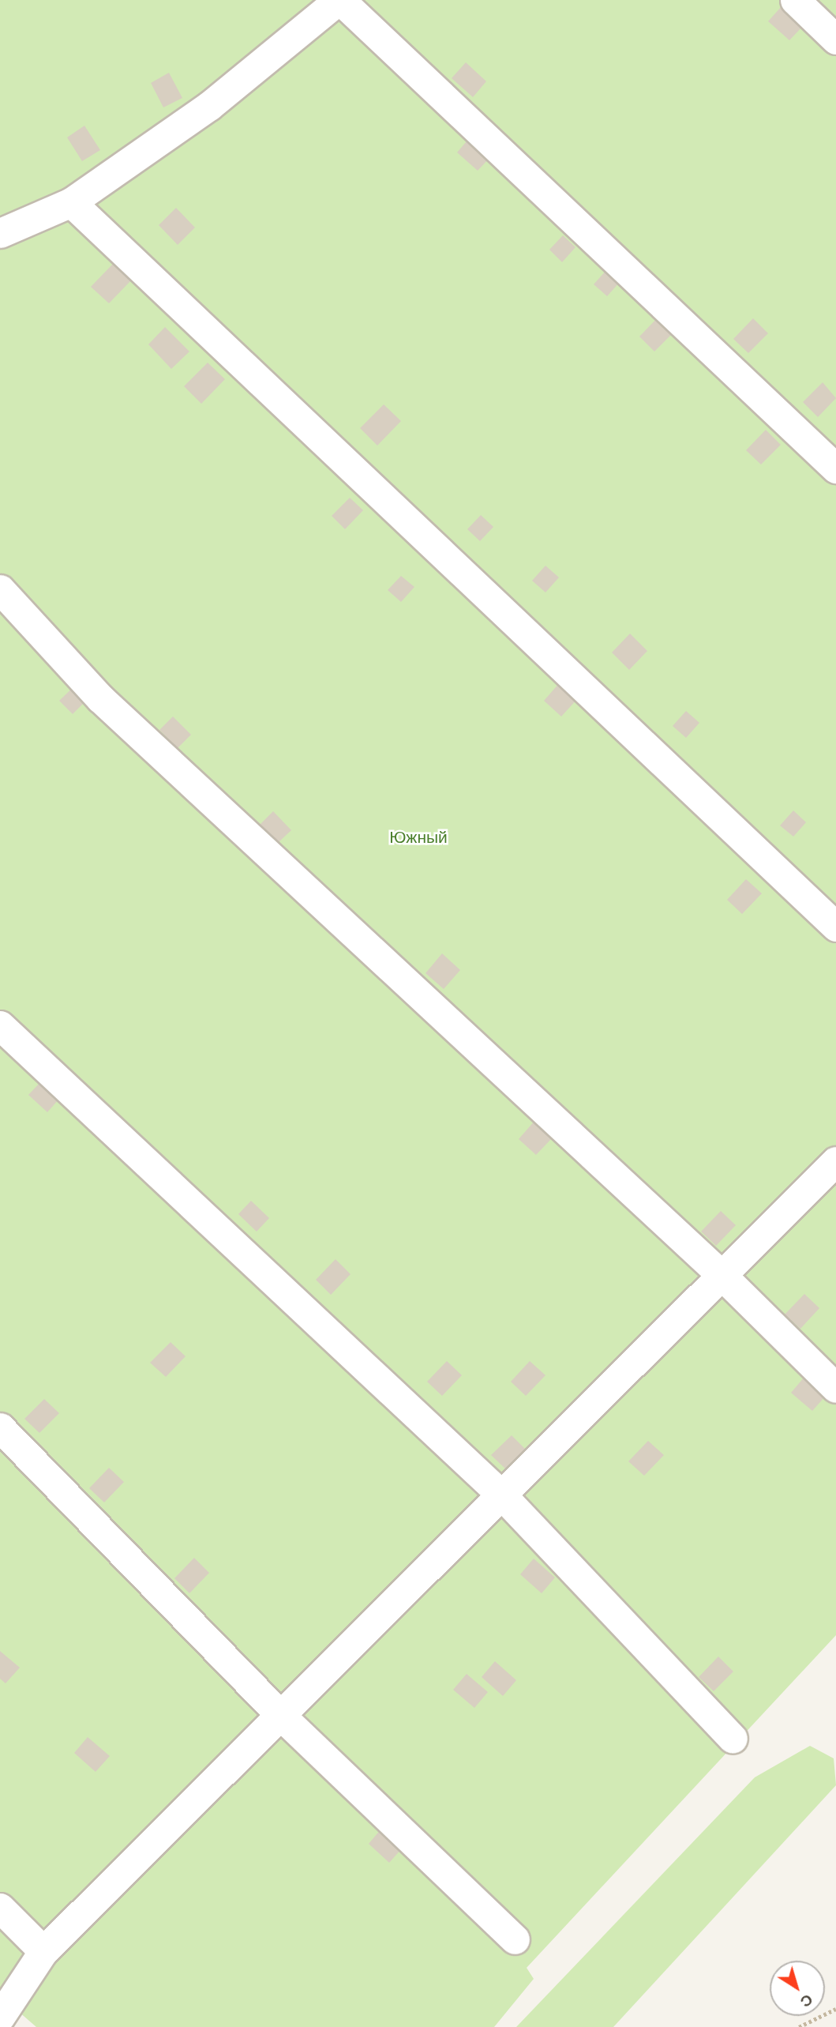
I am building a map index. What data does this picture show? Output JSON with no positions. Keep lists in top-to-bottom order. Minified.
{"parks":["Южный"],"north":"bottom right"}
